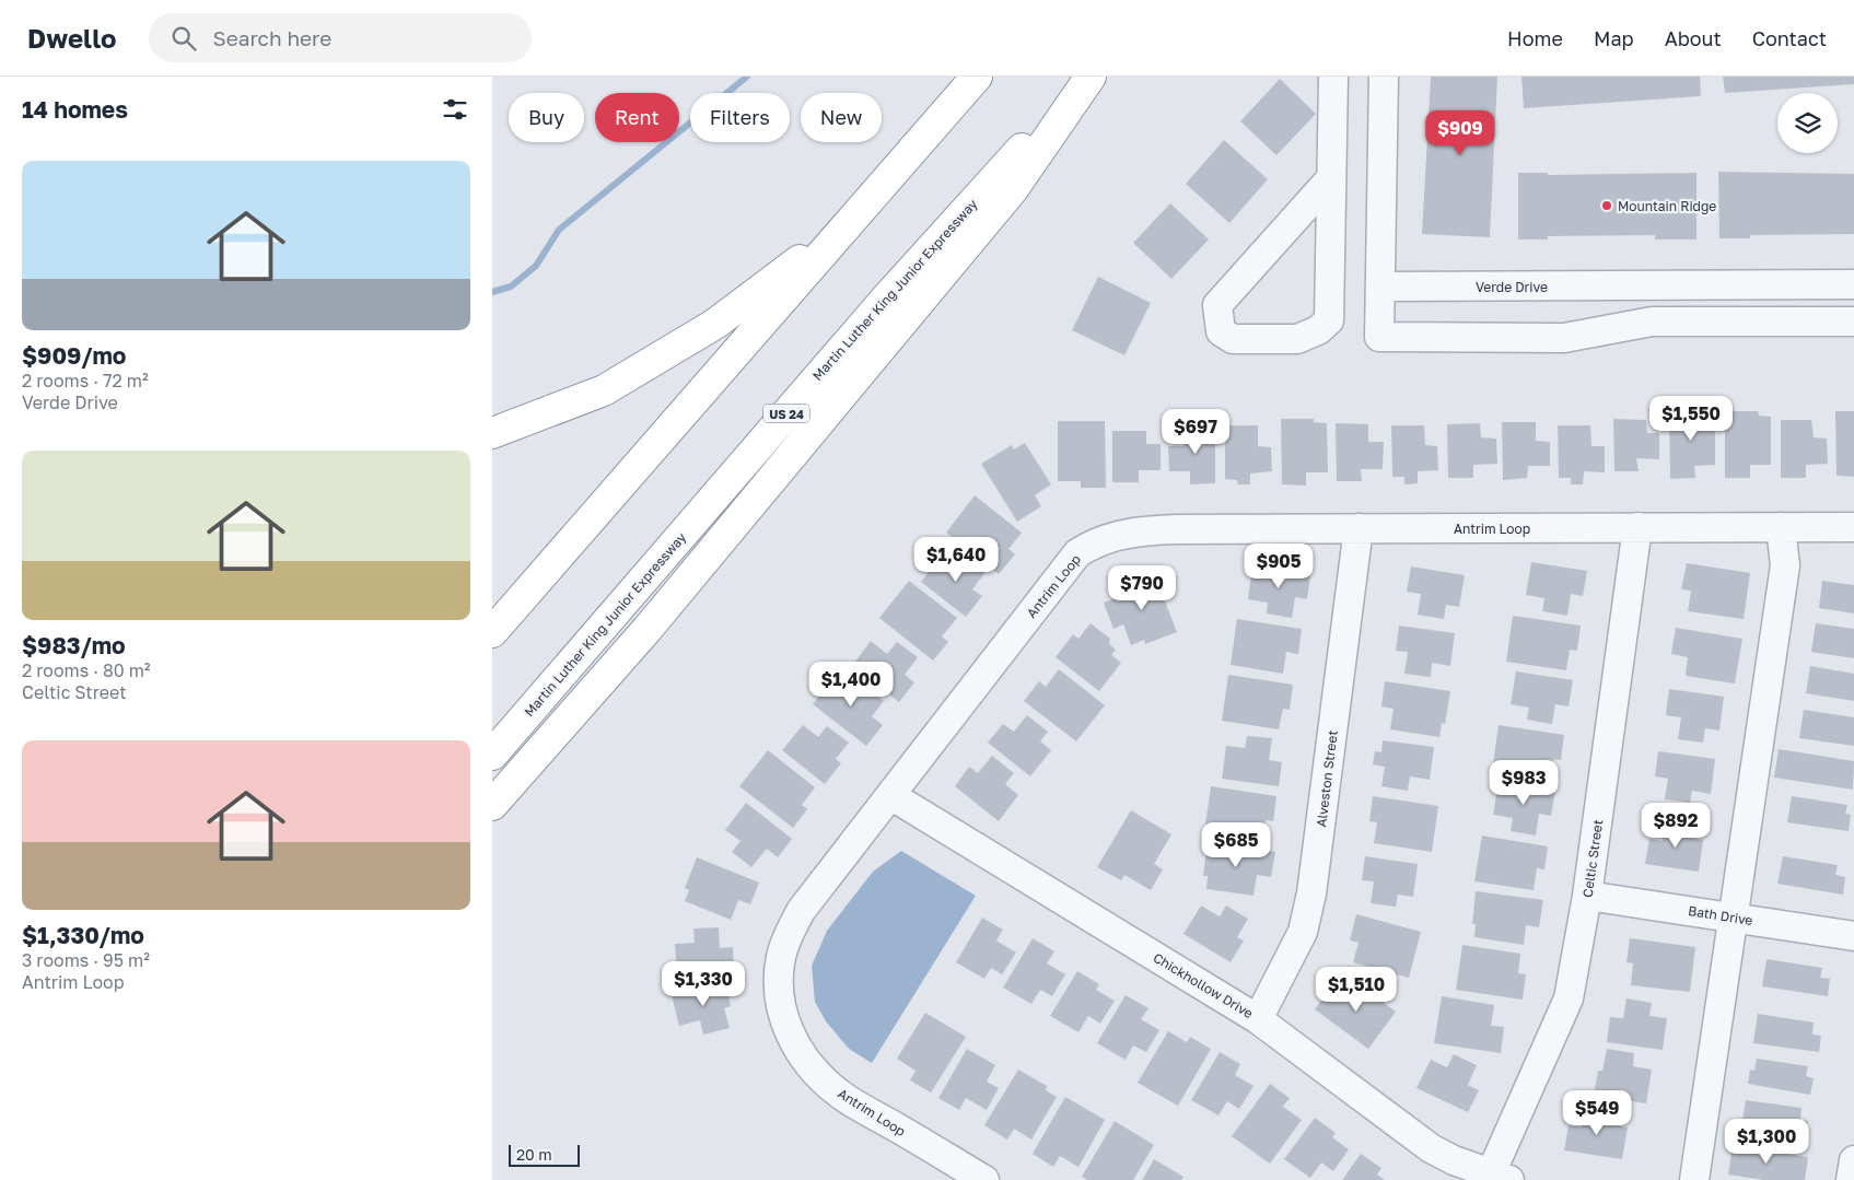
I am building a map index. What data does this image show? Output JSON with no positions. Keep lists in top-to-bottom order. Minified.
{"streets":{"highway":["Martin Luther King Junior Expressway","US 24"],"street":["Verde Drive","Antrim Loop","Alveston Street","Celtic Street","Bath Drive","Chickhollow Drive"]},"crossings":[["Antrim Loop","Alveston Street"],["Antrim Loop","Celtic Street"],["Antrim Loop","Chickhollow Drive"],["Alveston Street","Chickhollow Drive"],["Celtic Street","Bath Drive"],["Celtic Street","Chickhollow Drive"]],"places":["Mountain Ridge"],"scale_bar":"20 m","page":{"header":"Dwello","search":"Search here","nav":["Home","Map","About","Contact"],"heading":"14 homes","chip":["Buy","Rent","Filters","New"],"price":["$909","$1,550","$697","$1,640","$905","$790","$1,400","$983","$892","$685","$1,330","$1,510","$549","$1,300"],"list":[{"name":"$909/mo","note":"2 rooms · 72 m² · Verde Drive"},{"name":"$983/mo","note":"2 rooms · 80 m² · Celtic Street"},{"name":"$1,330/mo","note":"3 rooms · 95 m² · Antrim Loop"}],"scale":"20 m"}}
